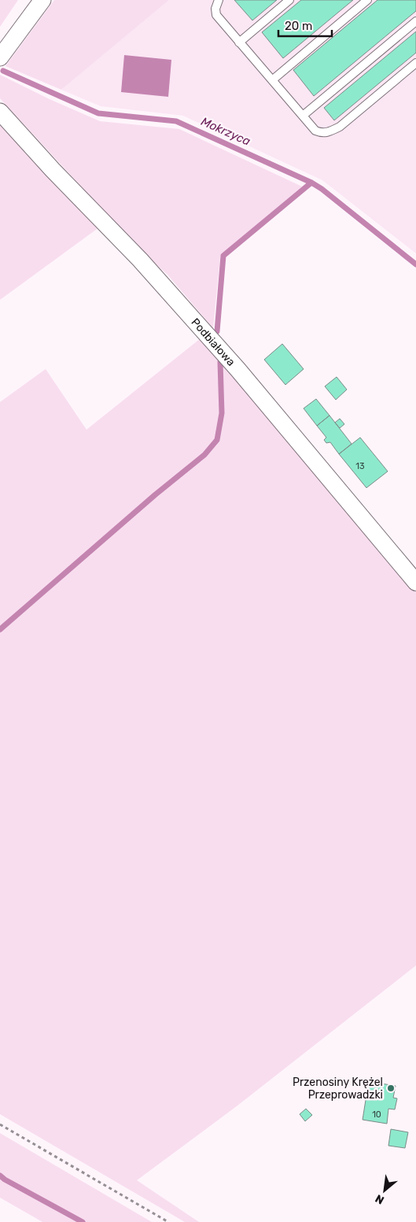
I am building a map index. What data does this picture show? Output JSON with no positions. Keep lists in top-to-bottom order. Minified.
{"streets":{"street":["Podbiałowa"]},"water":["Mokrzyca"],"places":["Przenosiny Krężel Przeprowadzki"],"house_numbers":["13","10"],"scale_bar":"20 m","north":"bottom left"}
